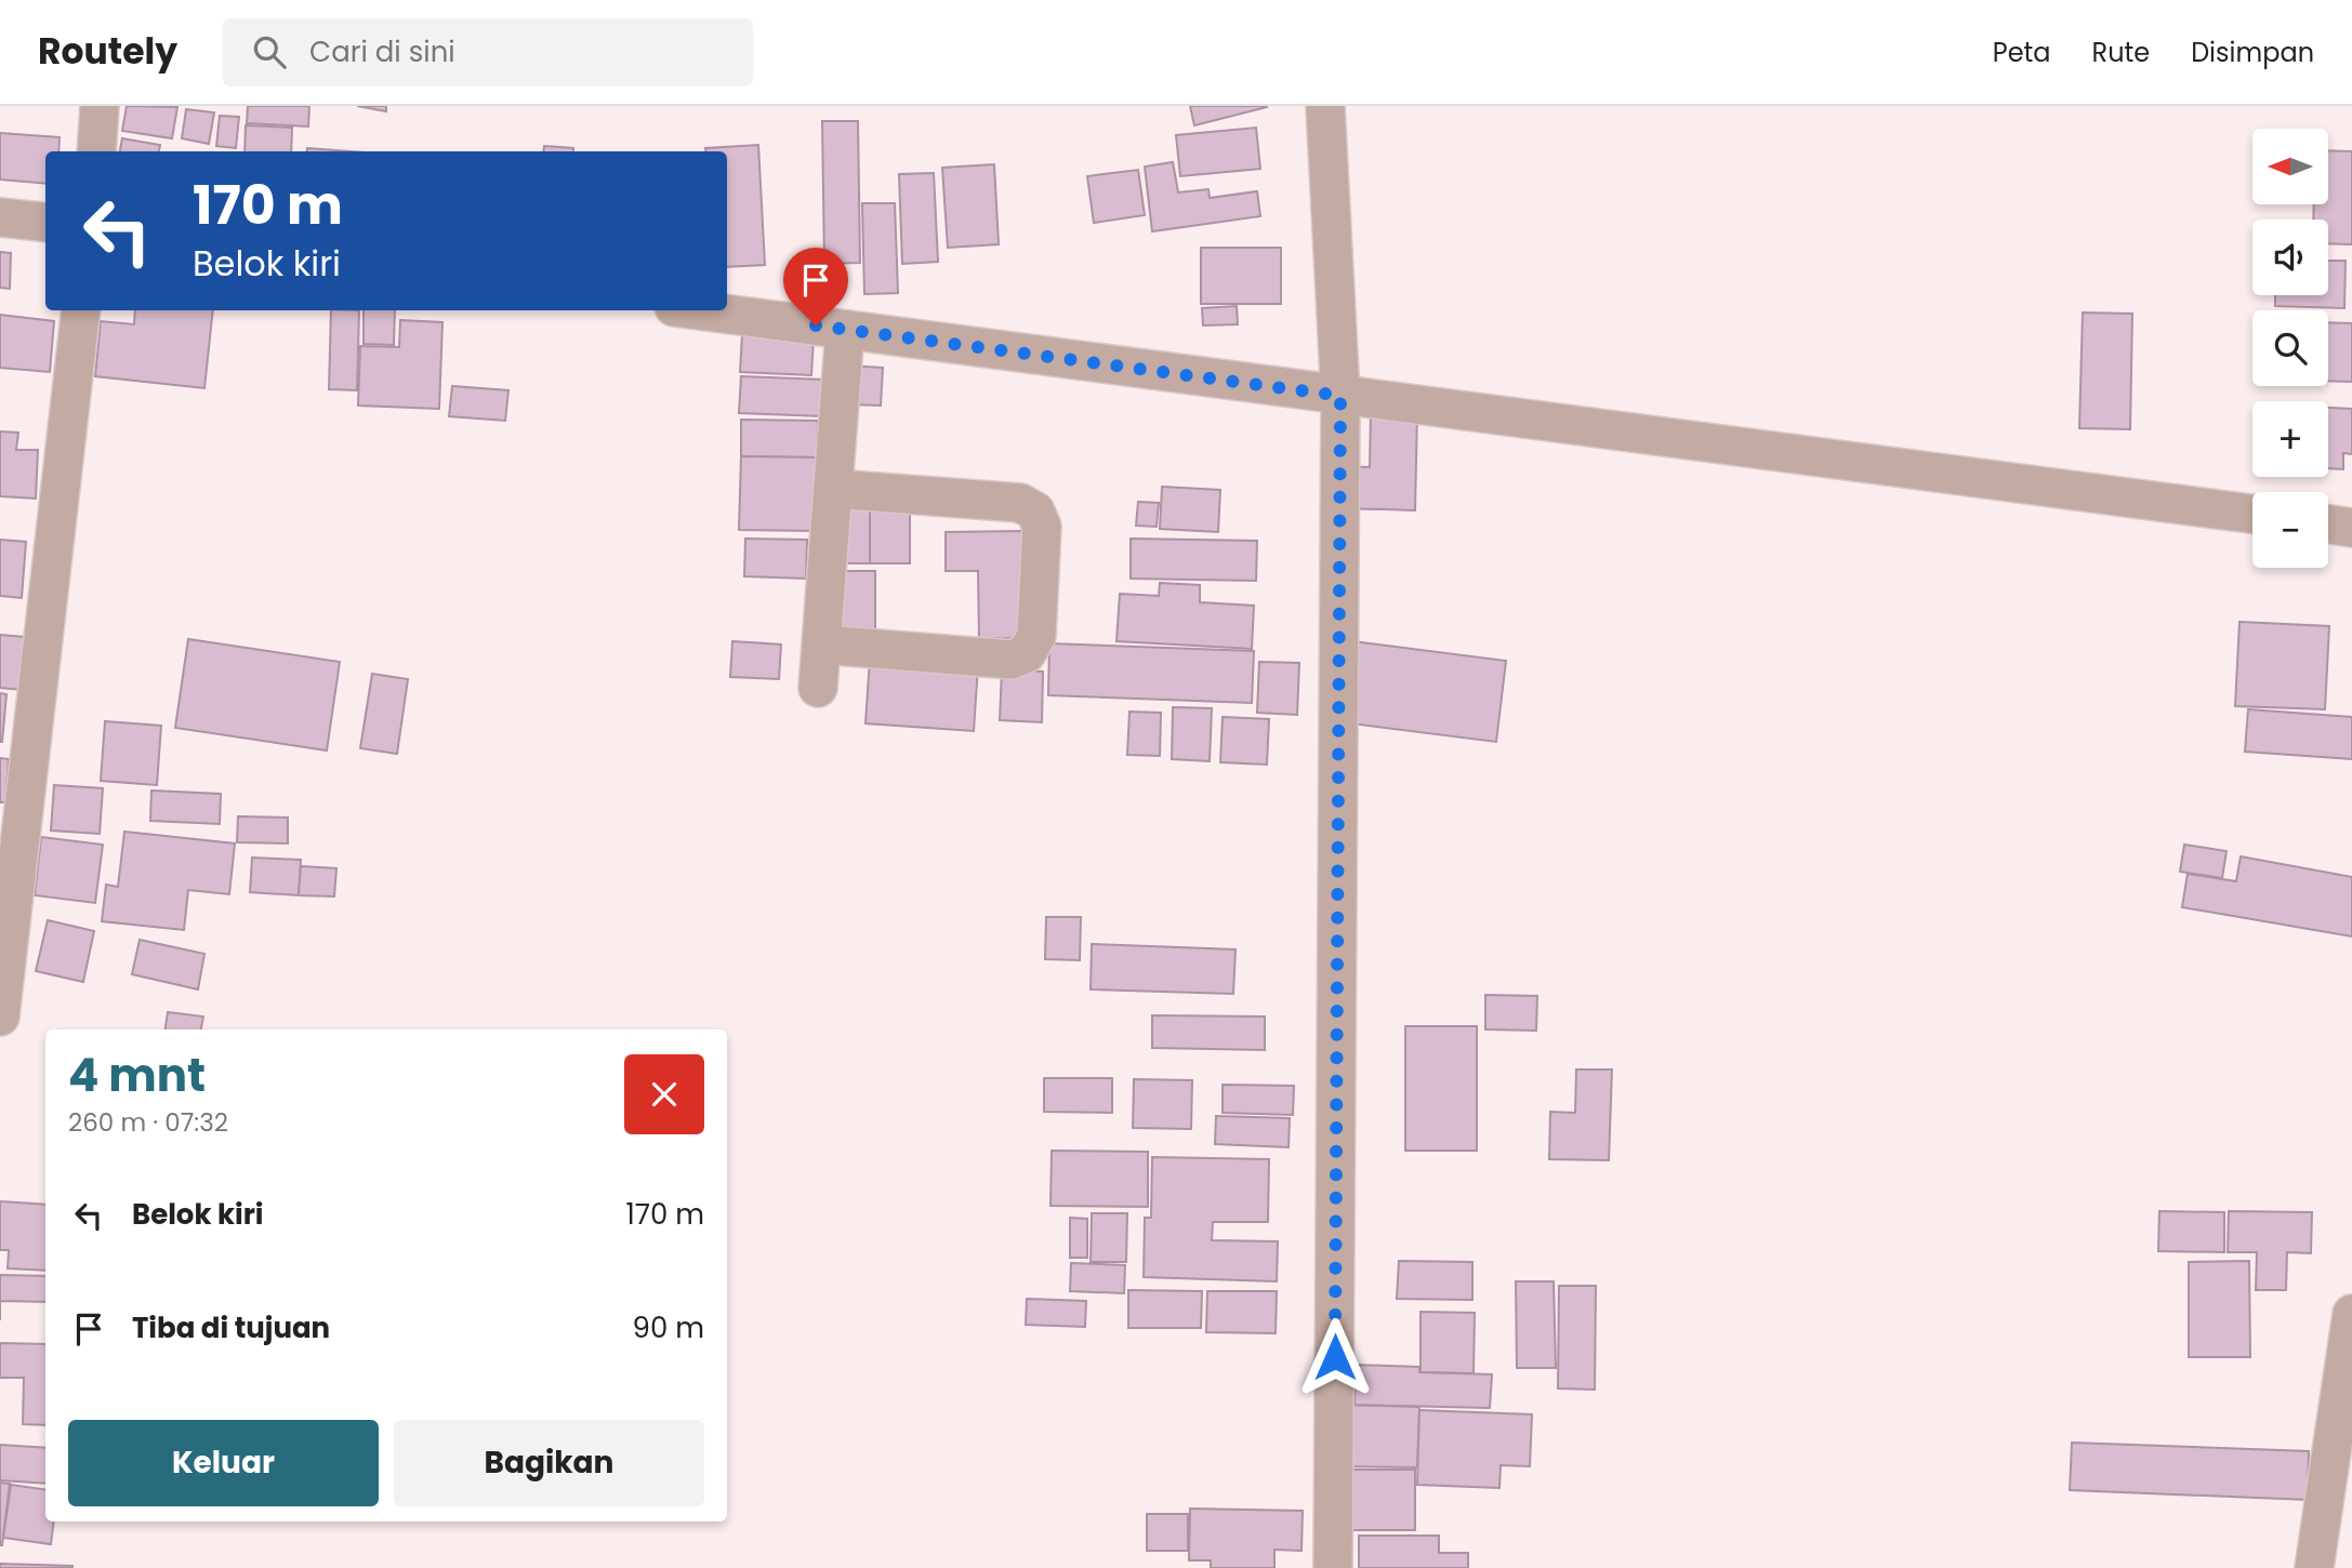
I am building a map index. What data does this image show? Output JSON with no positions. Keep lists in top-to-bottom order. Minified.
{"north":"left","page":{"header":"Routely","search":"Cari di sini","nav":["Peta","Rute","Disimpan"],"map_buttons":["+","−"],"turn":["170 m","Belok kiri"],"heading":["4 mnt","260 m · 07:32"],"list":[{"name":"Belok kiri","value":"170 m"},{"name":"Tiba di tujuan","value":"90 m"}],"buttons":["Keluar","Bagikan"]}}
